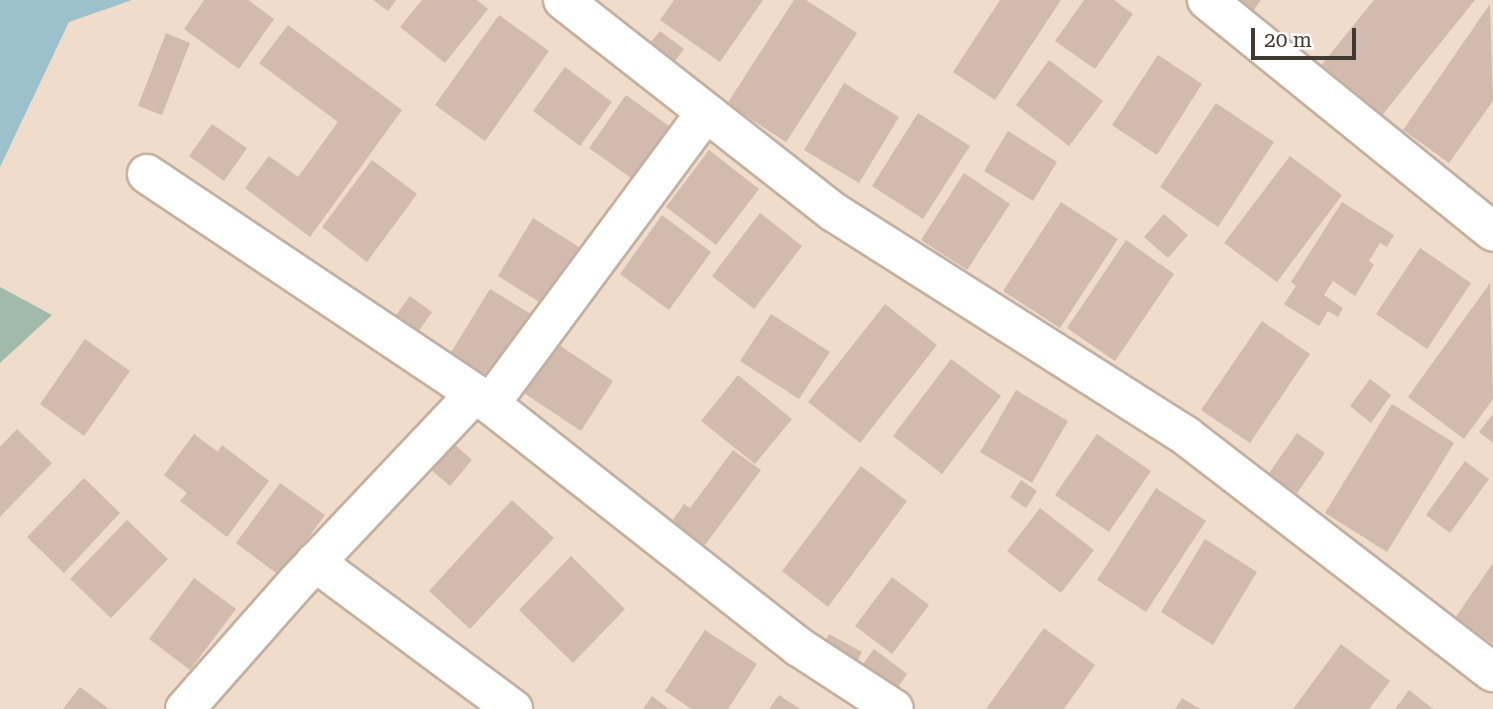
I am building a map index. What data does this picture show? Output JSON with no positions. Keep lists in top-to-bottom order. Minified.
{"scale_bar":"20 m"}
